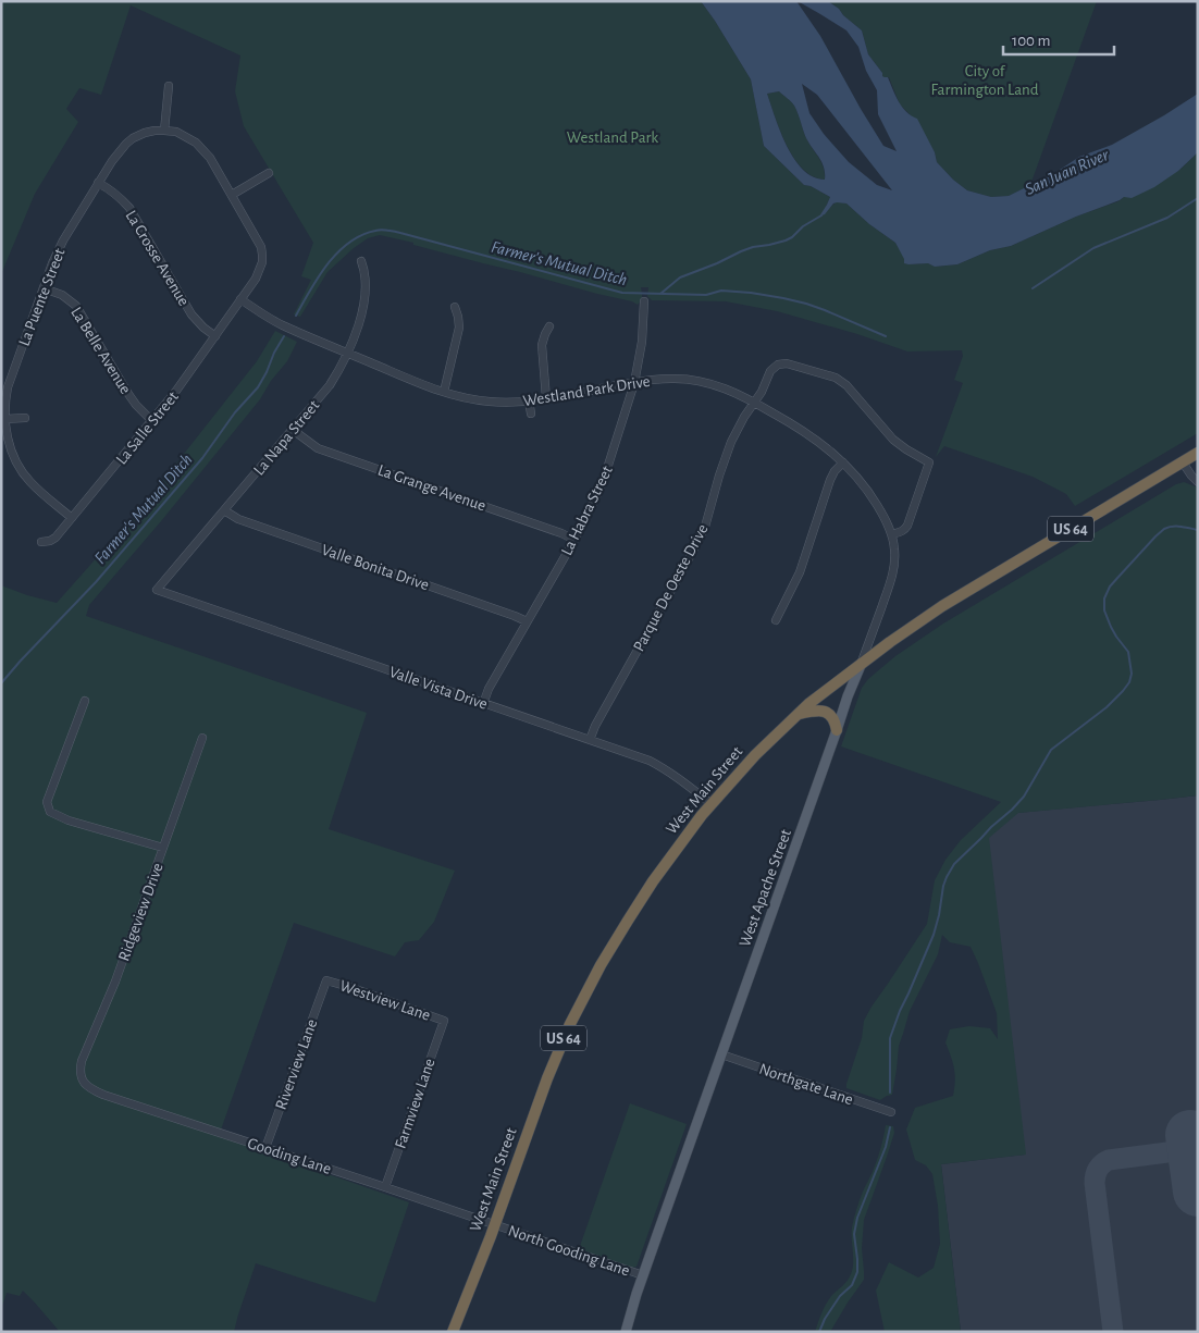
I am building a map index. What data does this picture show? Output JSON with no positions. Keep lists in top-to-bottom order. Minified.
{"streets":{"highway":["US 64","West Main Street"],"main road":["West Apache Street"],"street":["La Crosse Avenue","La Puente Street","La Belle Avenue","Westland Park Drive","La Salle Street","La Napa Street","La Grange Avenue","La Habra Street","Valle Bonita Drive","Parque De Oeste Drive","Valle Vista Drive","Ridgeview Drive","Westview Lane","Riverview Lane","Northgate Lane","Farmview Lane","Gooding Lane","North Gooding Lane"]},"crossings":[["La Crosse Avenue","La Puente Street"],["La Crosse Avenue","La Salle Street"],["La Puente Street","La Belle Avenue"],["La Puente Street","La Salle Street"],["La Belle Avenue","La Salle Street"],["Westland Park Drive","La Salle Street"],["Westland Park Drive","La Napa Street"],["Westland Park Drive","La Habra Street"],["Westland Park Drive","Parque De Oeste Drive"],["Westland Park Drive","West Apache Street"],["La Napa Street","La Grange Avenue"],["La Napa Street","Valle Bonita Drive"],["La Napa Street","Valle Vista Drive"],["La Grange Avenue","La Habra Street"],["La Habra Street","Valle Bonita Drive"],["La Habra Street","Valle Vista Drive"],["Parque De Oeste Drive","Valle Vista Drive"],["Valle Vista Drive","West Main Street"],["West Main Street","West Apache Street"],["West Main Street","Gooding Lane"],["West Main Street","North Gooding Lane"],["West Apache Street","Northgate Lane"],["West Apache Street","North Gooding Lane"],["Ridgeview Drive","Gooding Lane"],["Westview Lane","Riverview Lane"],["Westview Lane","Farmview Lane"],["Riverview Lane","Gooding Lane"],["Farmview Lane","Gooding Lane"],["Gooding Lane","North Gooding Lane"]],"water":["San Juan River","Farmer's Mutual Ditch"],"parks":["City of Farmington Land","Westland Park"],"scale_bar":"100 m"}
